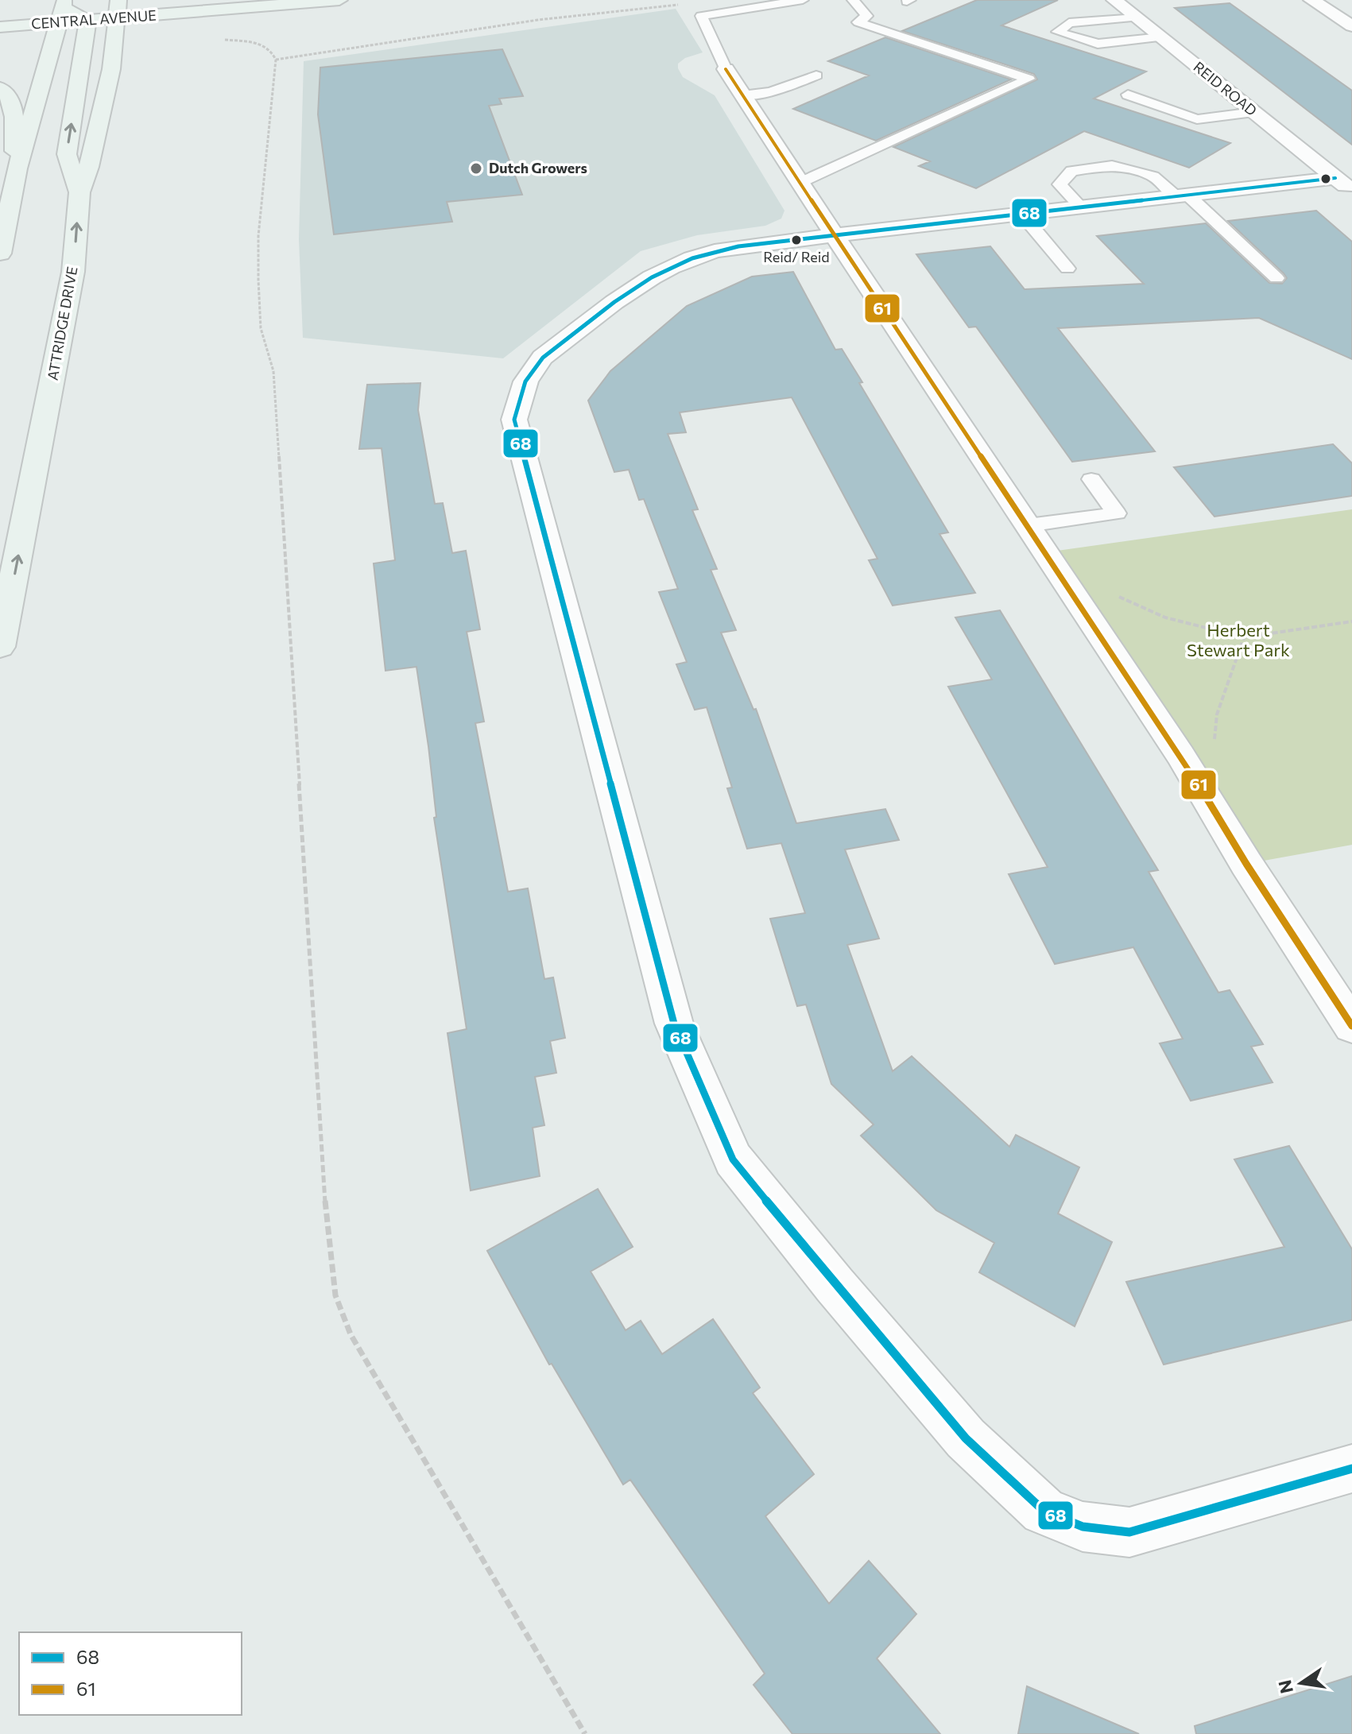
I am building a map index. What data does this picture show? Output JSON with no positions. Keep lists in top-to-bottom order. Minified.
{"streets":{"main road":["CENTRAL AVENUE","ATTRIDGE DRIVE"],"street":["REID ROAD"]},"crossings":[["CENTRAL AVENUE","ATTRIDGE DRIVE"]],"one_way":["ATTRIDGE DRIVE"],"parks":["Herbert Stewart Park"],"places":["Dutch Growers","Reid/ Reid"],"lines":["transit line 61","transit line 68"],"legend":["68","61"],"north":"left"}
